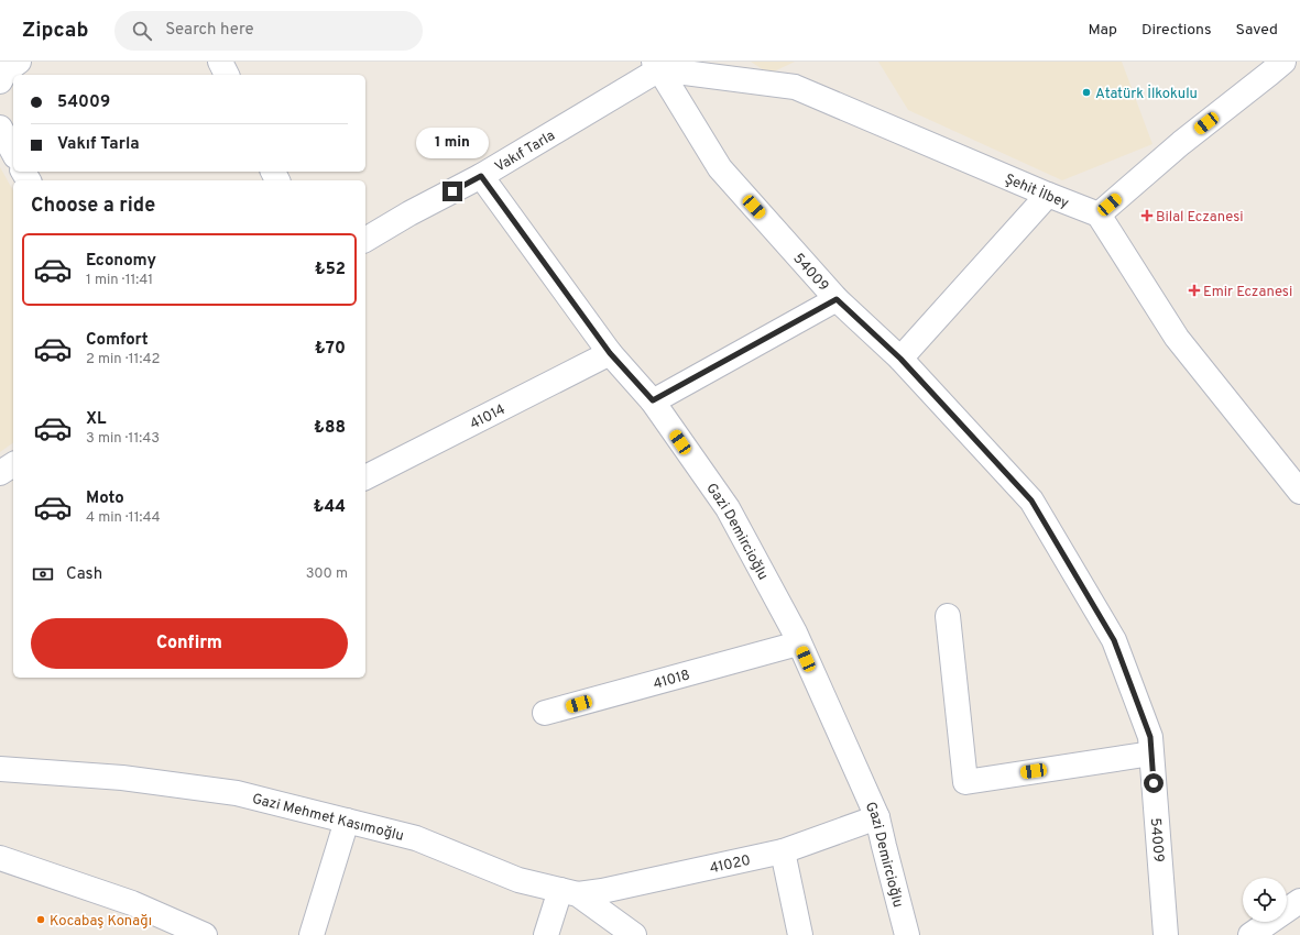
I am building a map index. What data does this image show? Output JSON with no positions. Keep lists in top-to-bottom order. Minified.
{"streets":{"street":["Vakıf Tarla","Şehit İlbey","54009","41014","Gazi Demircioğlu","41018","Gazi Mehmet Kasımoğlu","41020"]},"crossings":[["Vakıf Tarla","Şehit İlbey"],["Vakıf Tarla","54009"],["Vakıf Tarla","Gazi Demircioğlu"],["Şehit İlbey","54009"],["41014","Gazi Demircioğlu"],["Gazi Demircioğlu","41018"],["Gazi Demircioğlu","41020"],["Gazi Mehmet Kasımoğlu","41020"]],"places":{"other":["Atatürk İlkokulu","Kocabaş Konağı"],"health":["Bilal Eczanesi","Emir Eczanesi"]},"page":{"header":"Zipcab","search":"Search here","nav":["Map","Directions","Saved"],"banner":["54009","Vakıf Tarla"],"bubble":"1 min","heading":"Choose a ride","list":[{"name":"Economy","note":"1 min · 11:41","value":"₺52"},{"name":"Comfort","note":"2 min · 11:42","value":"₺70"},{"name":"XL","note":"3 min · 11:43","value":"₺88"},{"name":"Moto","note":"4 min · 11:44","value":"₺44"}],"pay":["Cash","300 m"],"buttons":"Confirm"}}
